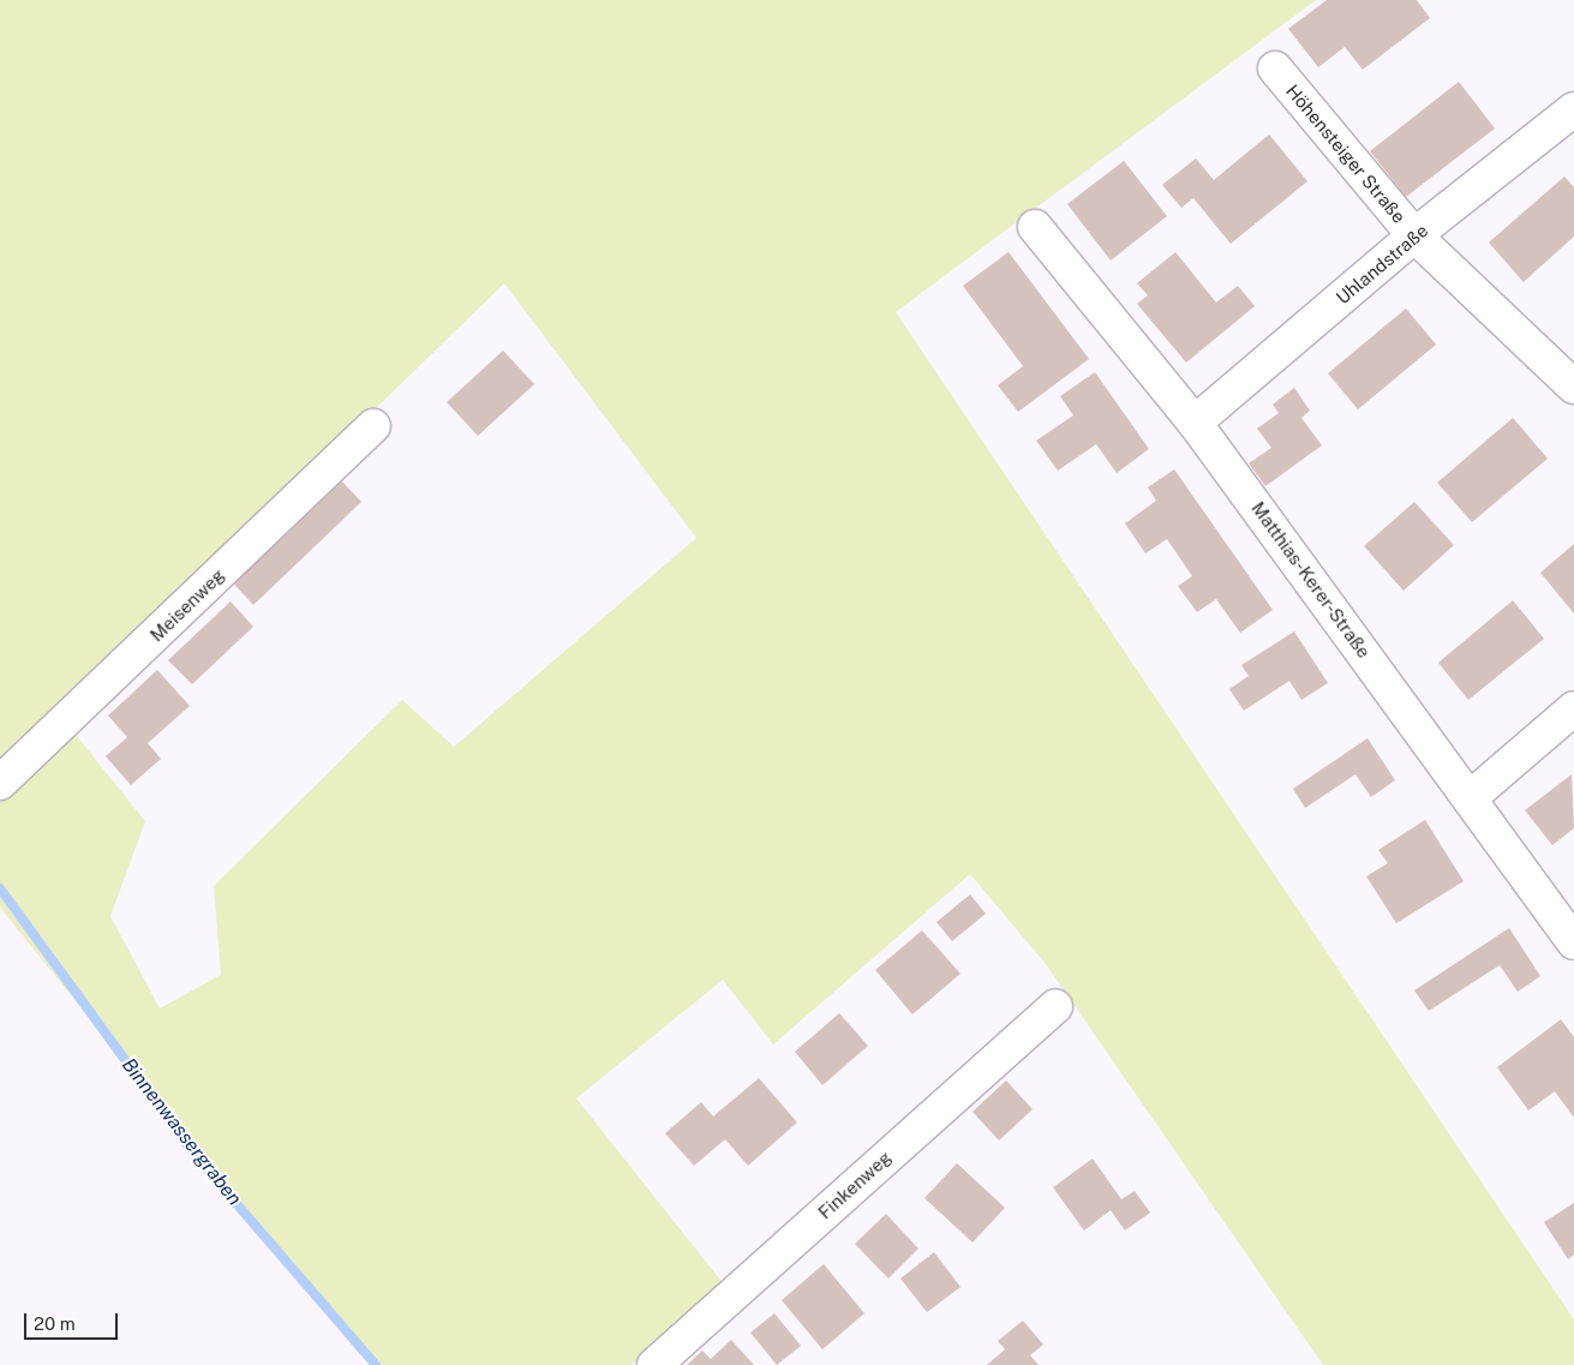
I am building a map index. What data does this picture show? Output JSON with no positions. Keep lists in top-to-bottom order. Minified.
{"streets":{"street":["Höhensteiger Straße","Uhlandstraße","Matthias-Kerer-Straße","Meisenweg","Finkenweg"]},"crossings":[["Höhensteiger Straße","Uhlandstraße"],["Uhlandstraße","Matthias-Kerer-Straße"]],"water":["Binnenwassergraben"],"scale_bar":"20 m"}
